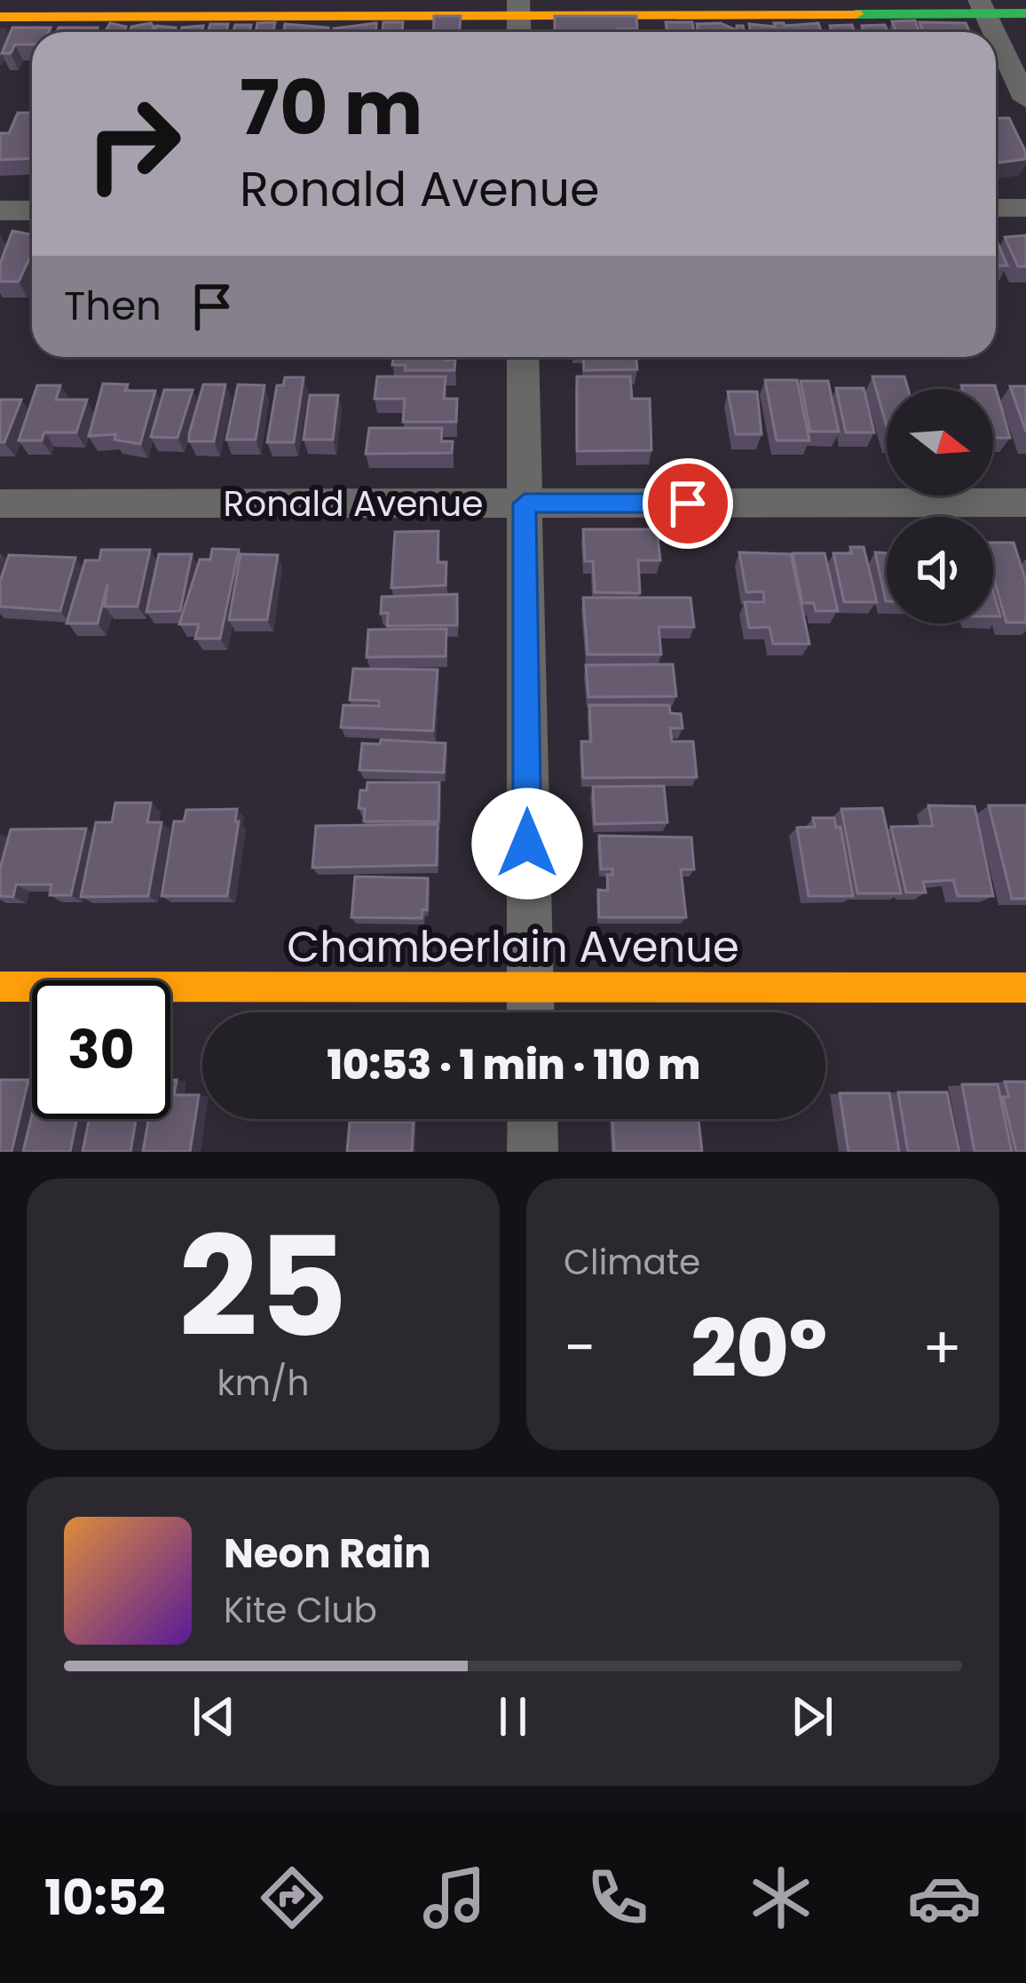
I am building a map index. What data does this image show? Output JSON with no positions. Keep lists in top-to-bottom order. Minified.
{"streets":{"street":["Ronald Avenue","Chamberlain Avenue"]},"north":"right","page":{"turn":["70 m","Ronald Avenue"],"then":"Then","limit":"30","trip":"10:53 · 1 min · 110 m","tile":[["25","km/h"],"Climate"],"heat":["−","20°","+"],"song":["Neon Rain","Kite Club"],"tabs":"10:52"}}
